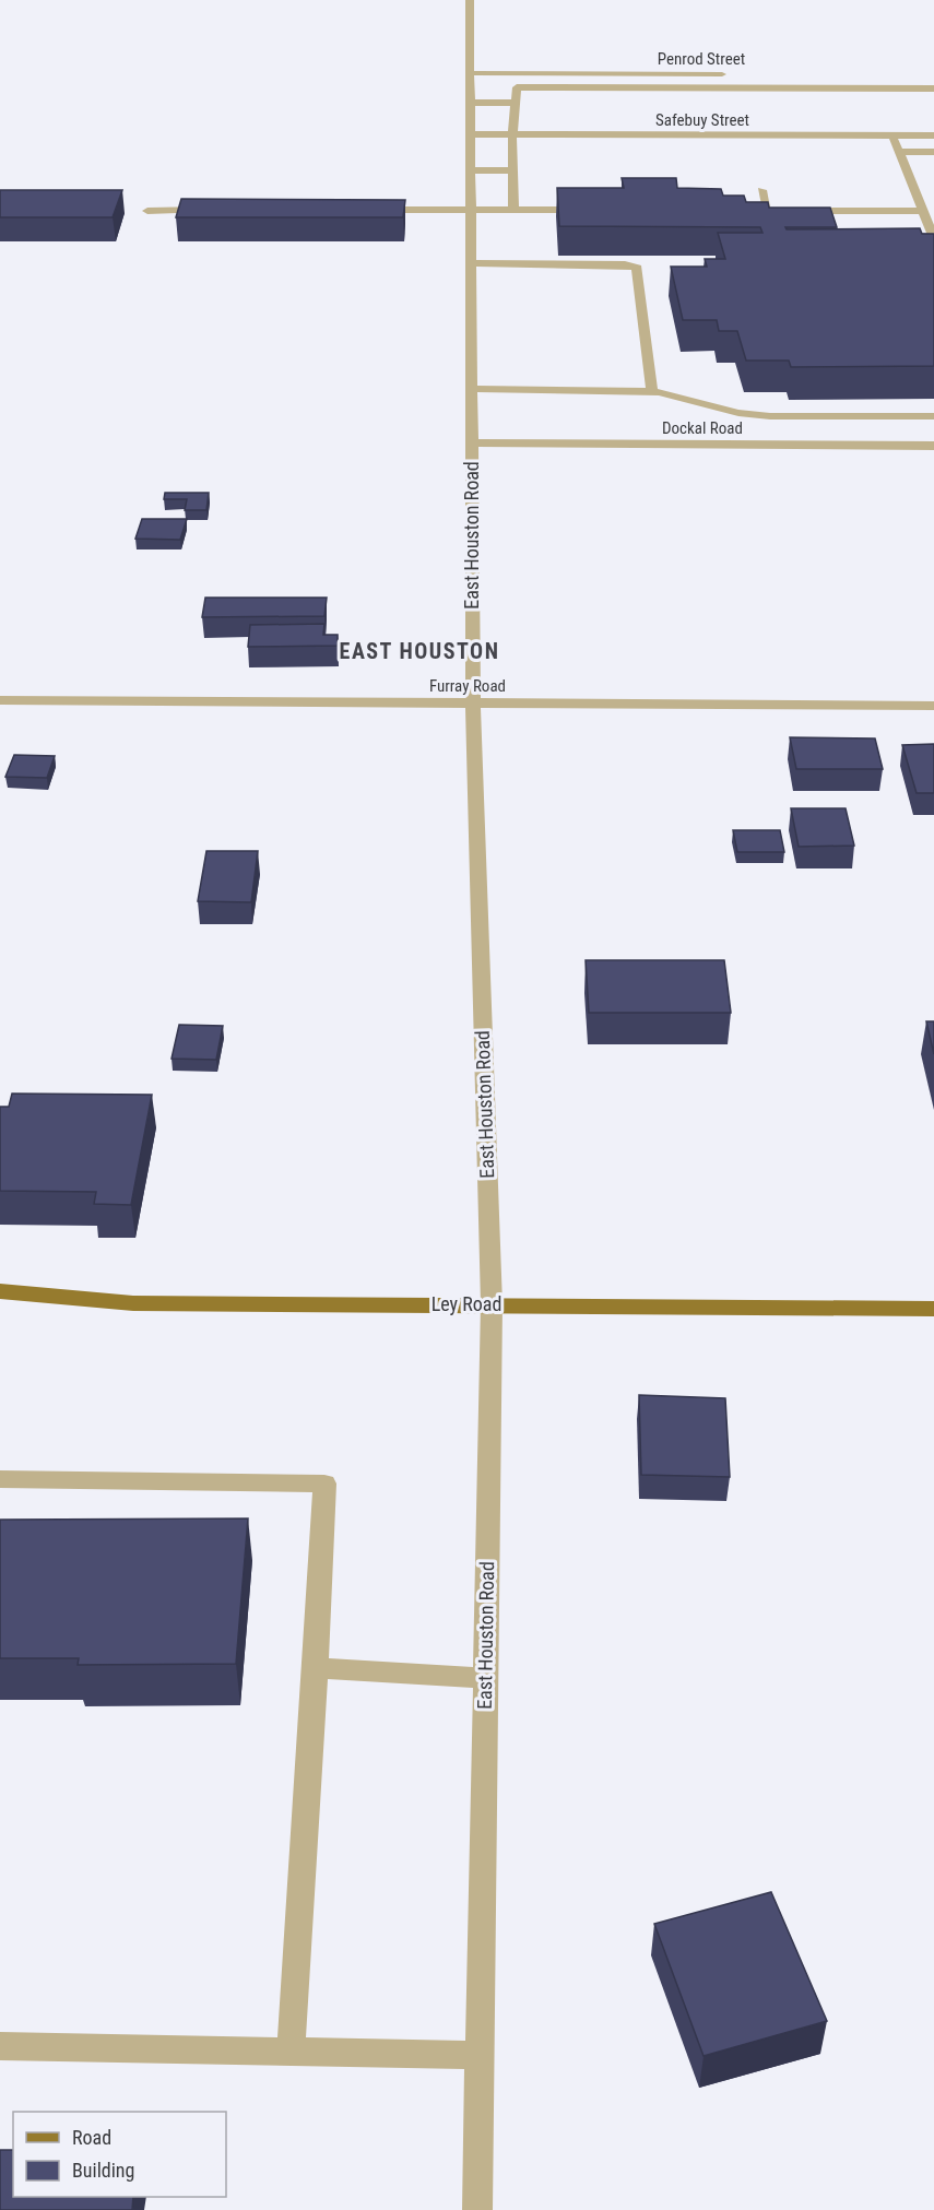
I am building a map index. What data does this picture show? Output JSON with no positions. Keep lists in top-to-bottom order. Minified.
{"streets":{"main road":["Ley Road"],"street":["Penrod Street","Safebuy Street","Dockal Road","East Houston Road","Furray Road"]},"crossings":[["Penrod Street","East Houston Road"],["Safebuy Street","East Houston Road"],["Dockal Road","East Houston Road"],["East Houston Road","Furray Road"],["East Houston Road","Ley Road"]],"districts":["EAST HOUSTON"],"legend":["Road","Building"]}
